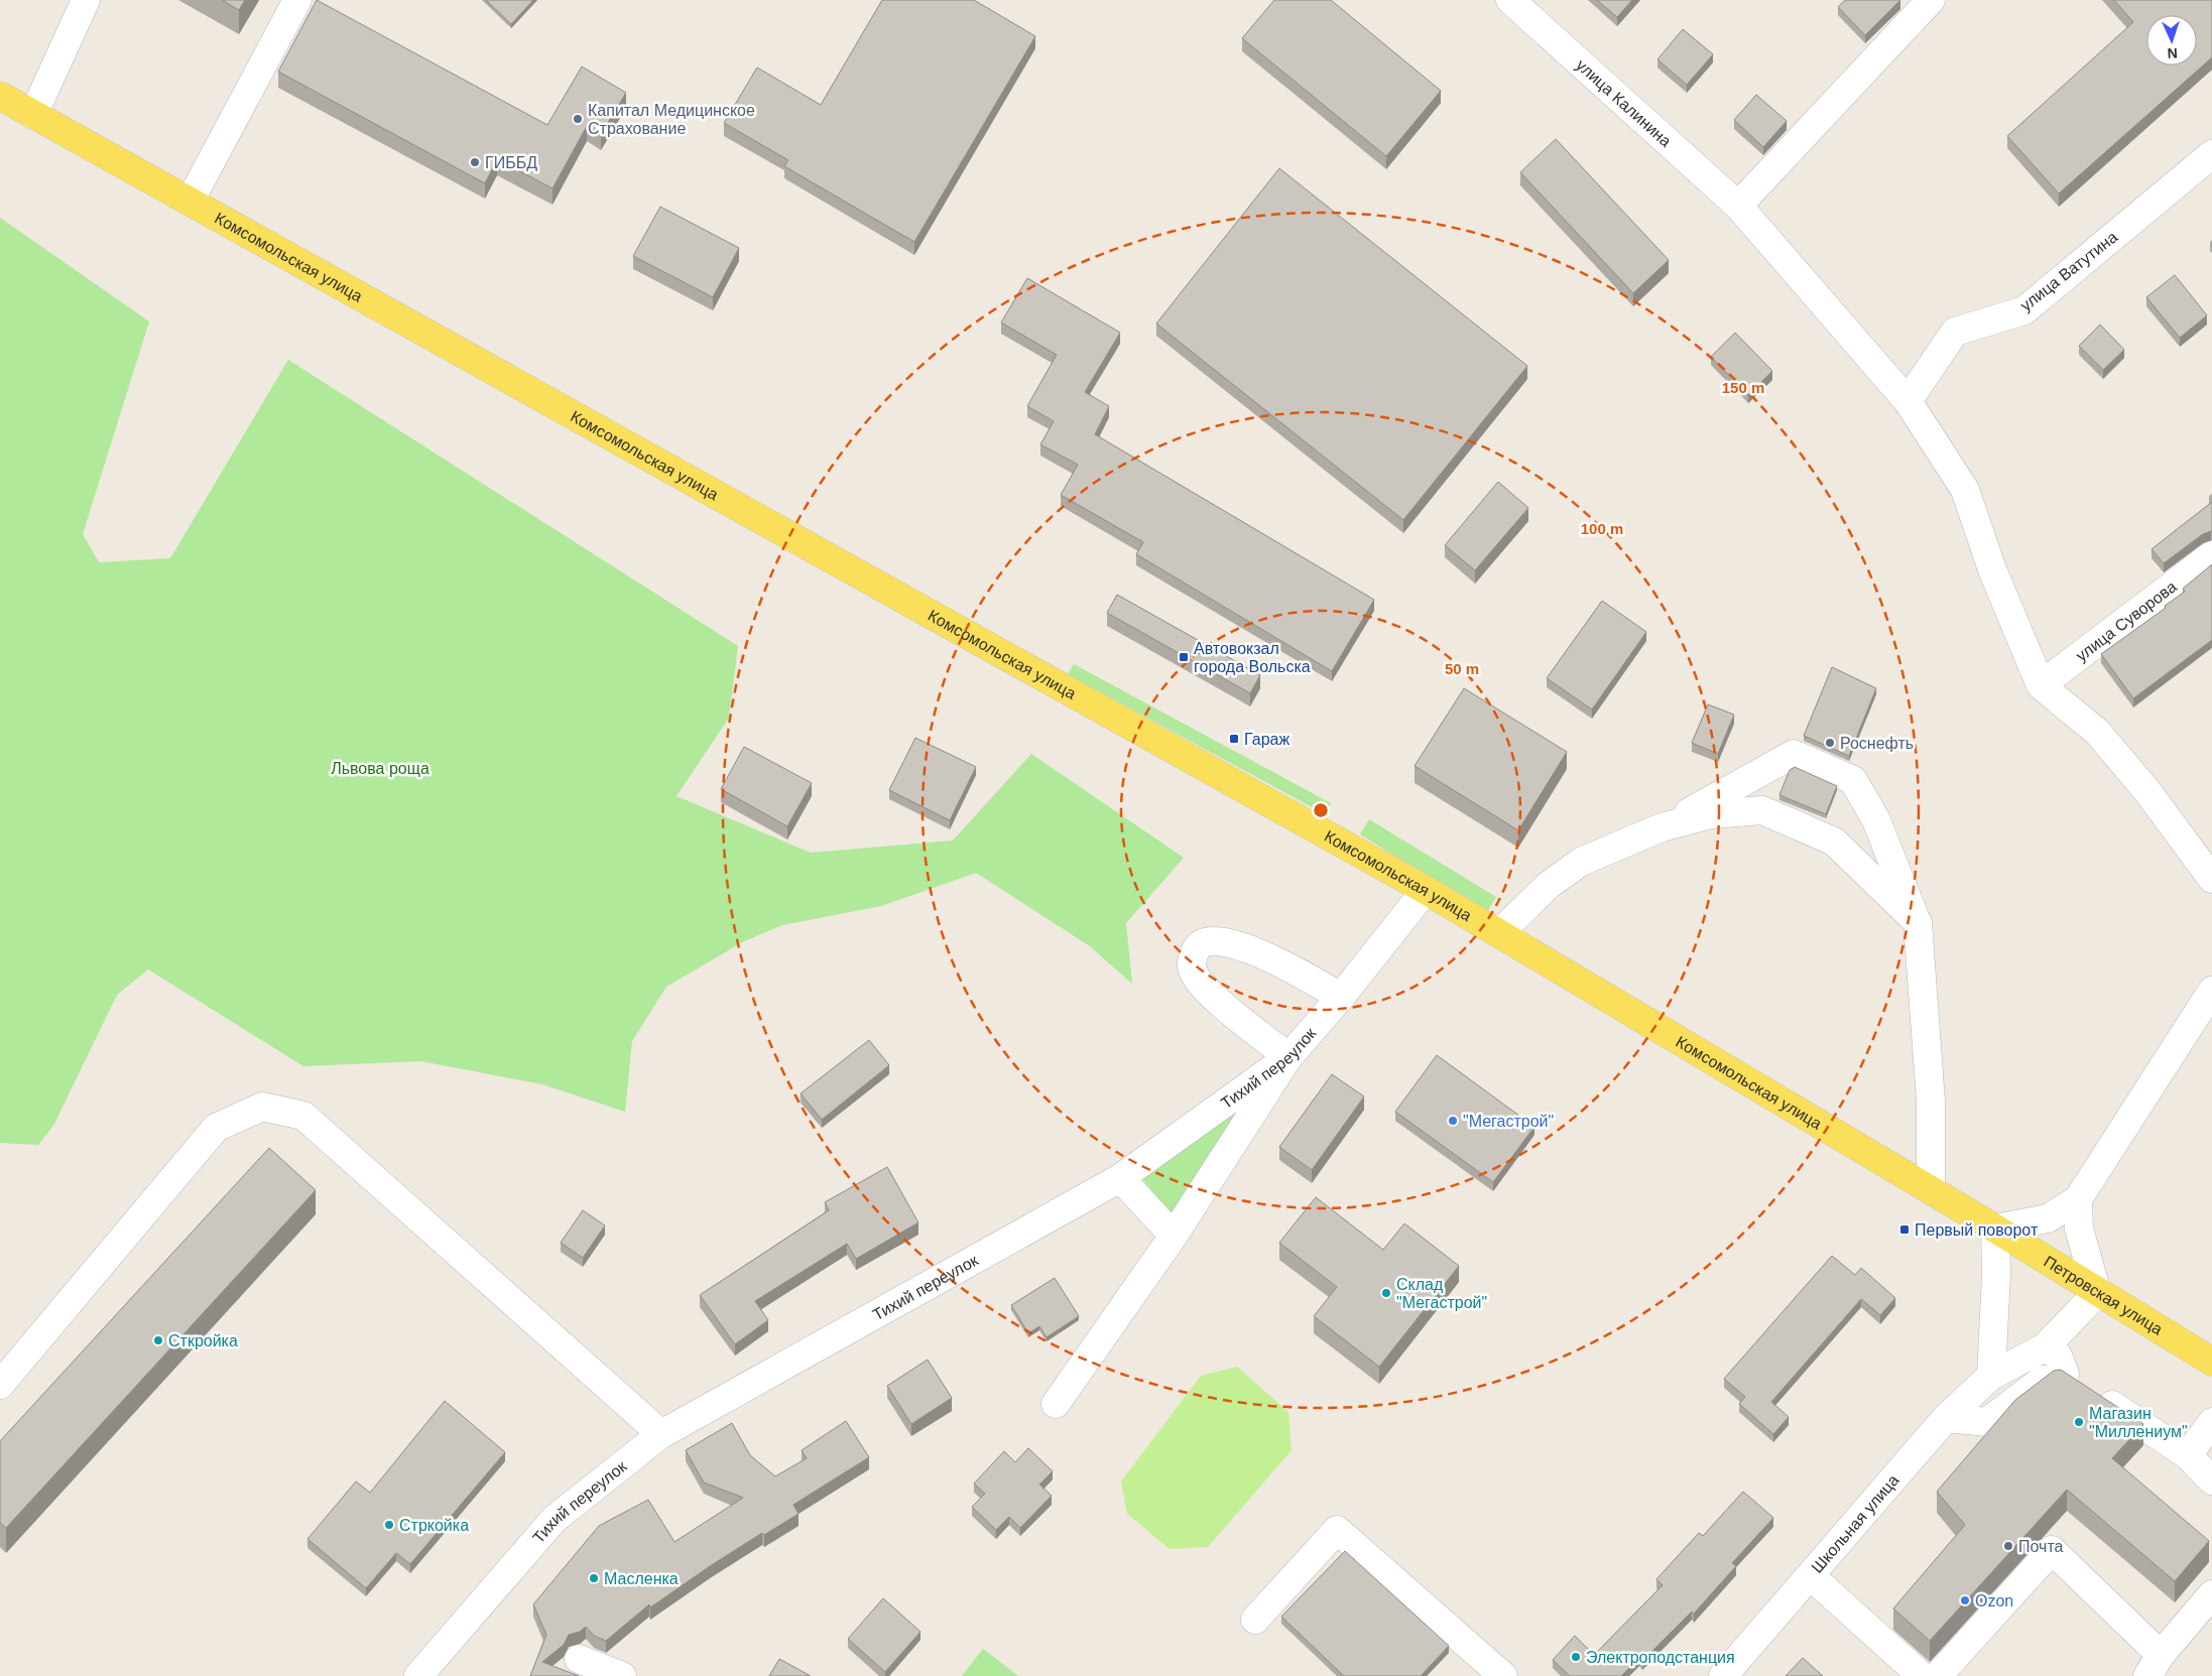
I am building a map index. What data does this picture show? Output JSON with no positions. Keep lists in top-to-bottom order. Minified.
{"streets":{"main road":["Комсомольская улица","Петровская улица"],"street":["улица Калинина","улица Ватутина","улица Суворова","Тихий переулок","Школьная улица"]},"crossings":[["улица Калинина","улица Ватутина"],["улица Калинина","улица Суворова"],["Комсомольская улица","Тихий переулок"],["Комсомольская улица","Петровская улица"],["Петровская улица","Школьная улица"]],"parks":["Львова роща"],"places":{"other":["Капитал Медицинское Страхование","ГИББД","Роснефть","\"Мегастрой\"","Склад \"Мегастрой\"","Сткройка","Магазин \"Миллениум\"","Стркойка","Почта","Масленка","Ozon","Электроподстанция"],"transit":["Автовокзал города Вольска","Гараж","Первый поворот"]},"north":"bottom","rings":["150 m","100 m","50 m"]}
